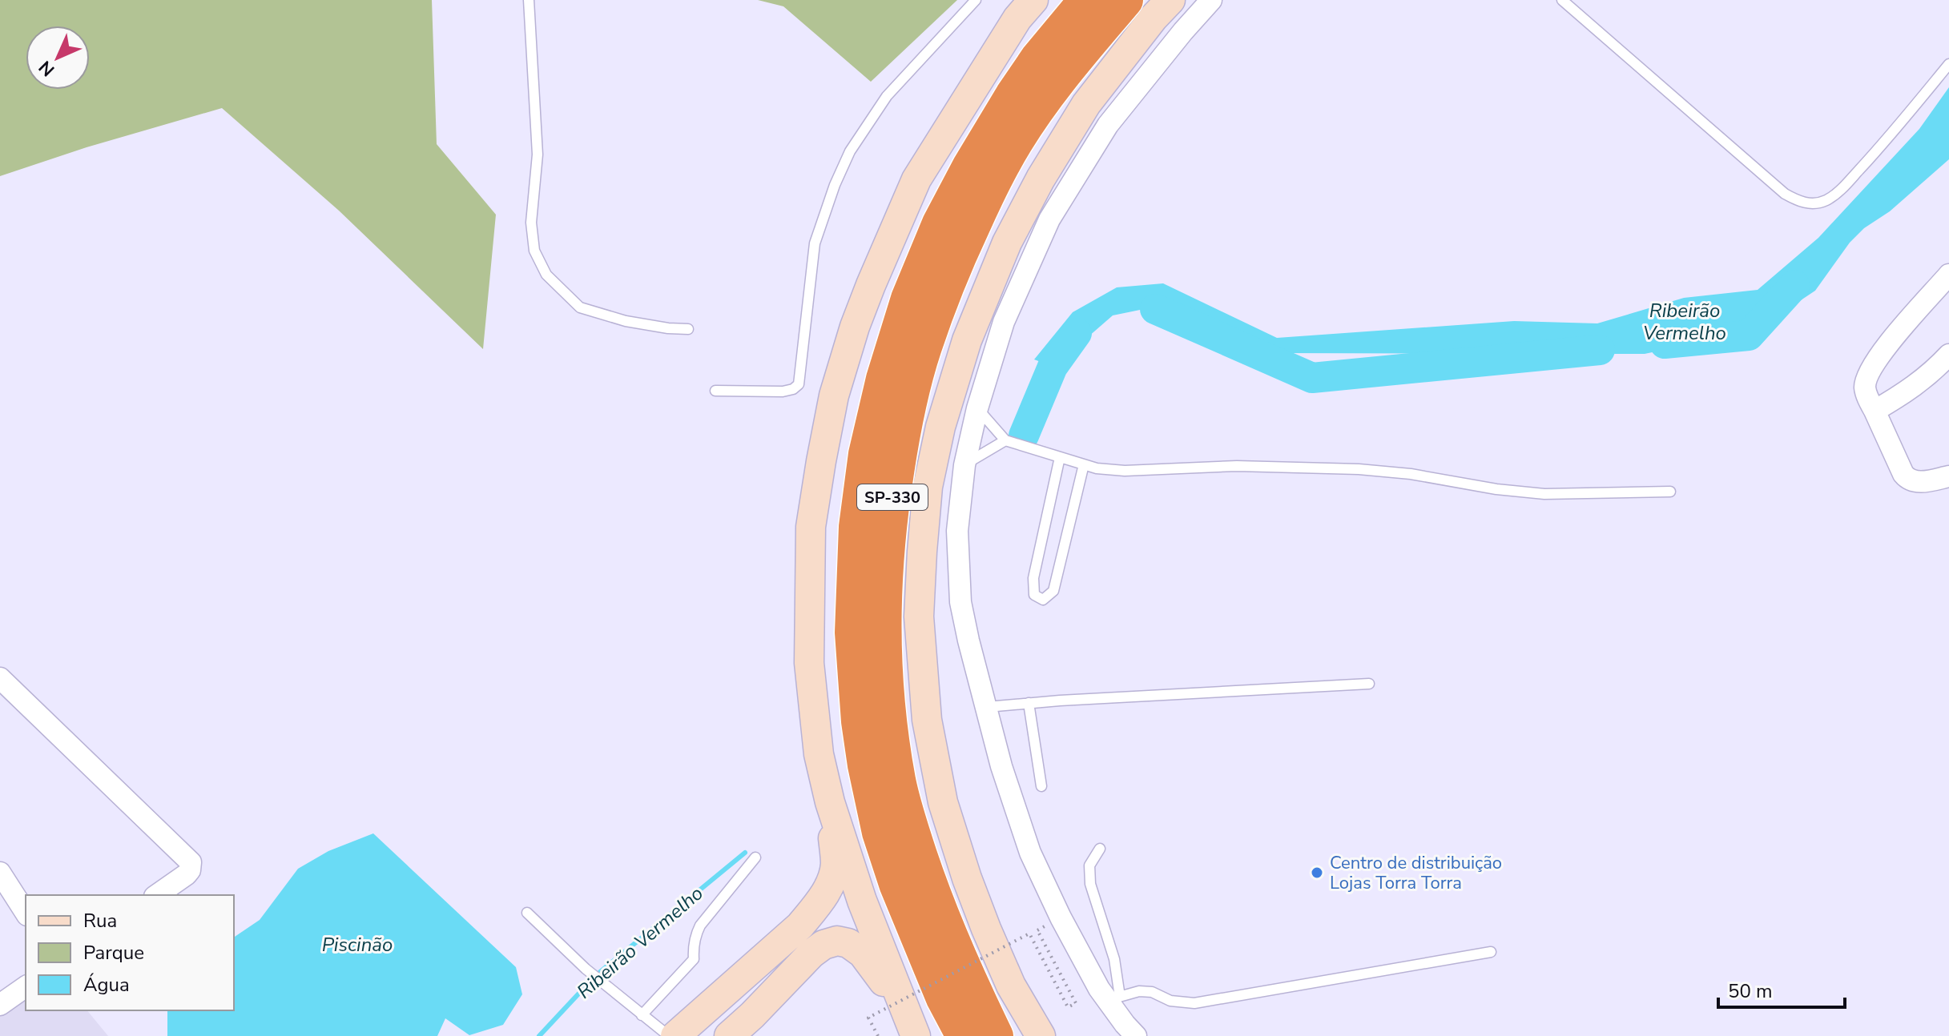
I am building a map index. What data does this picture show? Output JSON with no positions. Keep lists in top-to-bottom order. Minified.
{"streets":{"highway":["SP-330"]},"water":["Ribeirão Vermelho","Piscinão"],"places":["Centro de distribuição Lojas Torra Torra"],"legend":["Rua","Parque","Água"],"scale_bar":"50 m","north":"bottom left"}
